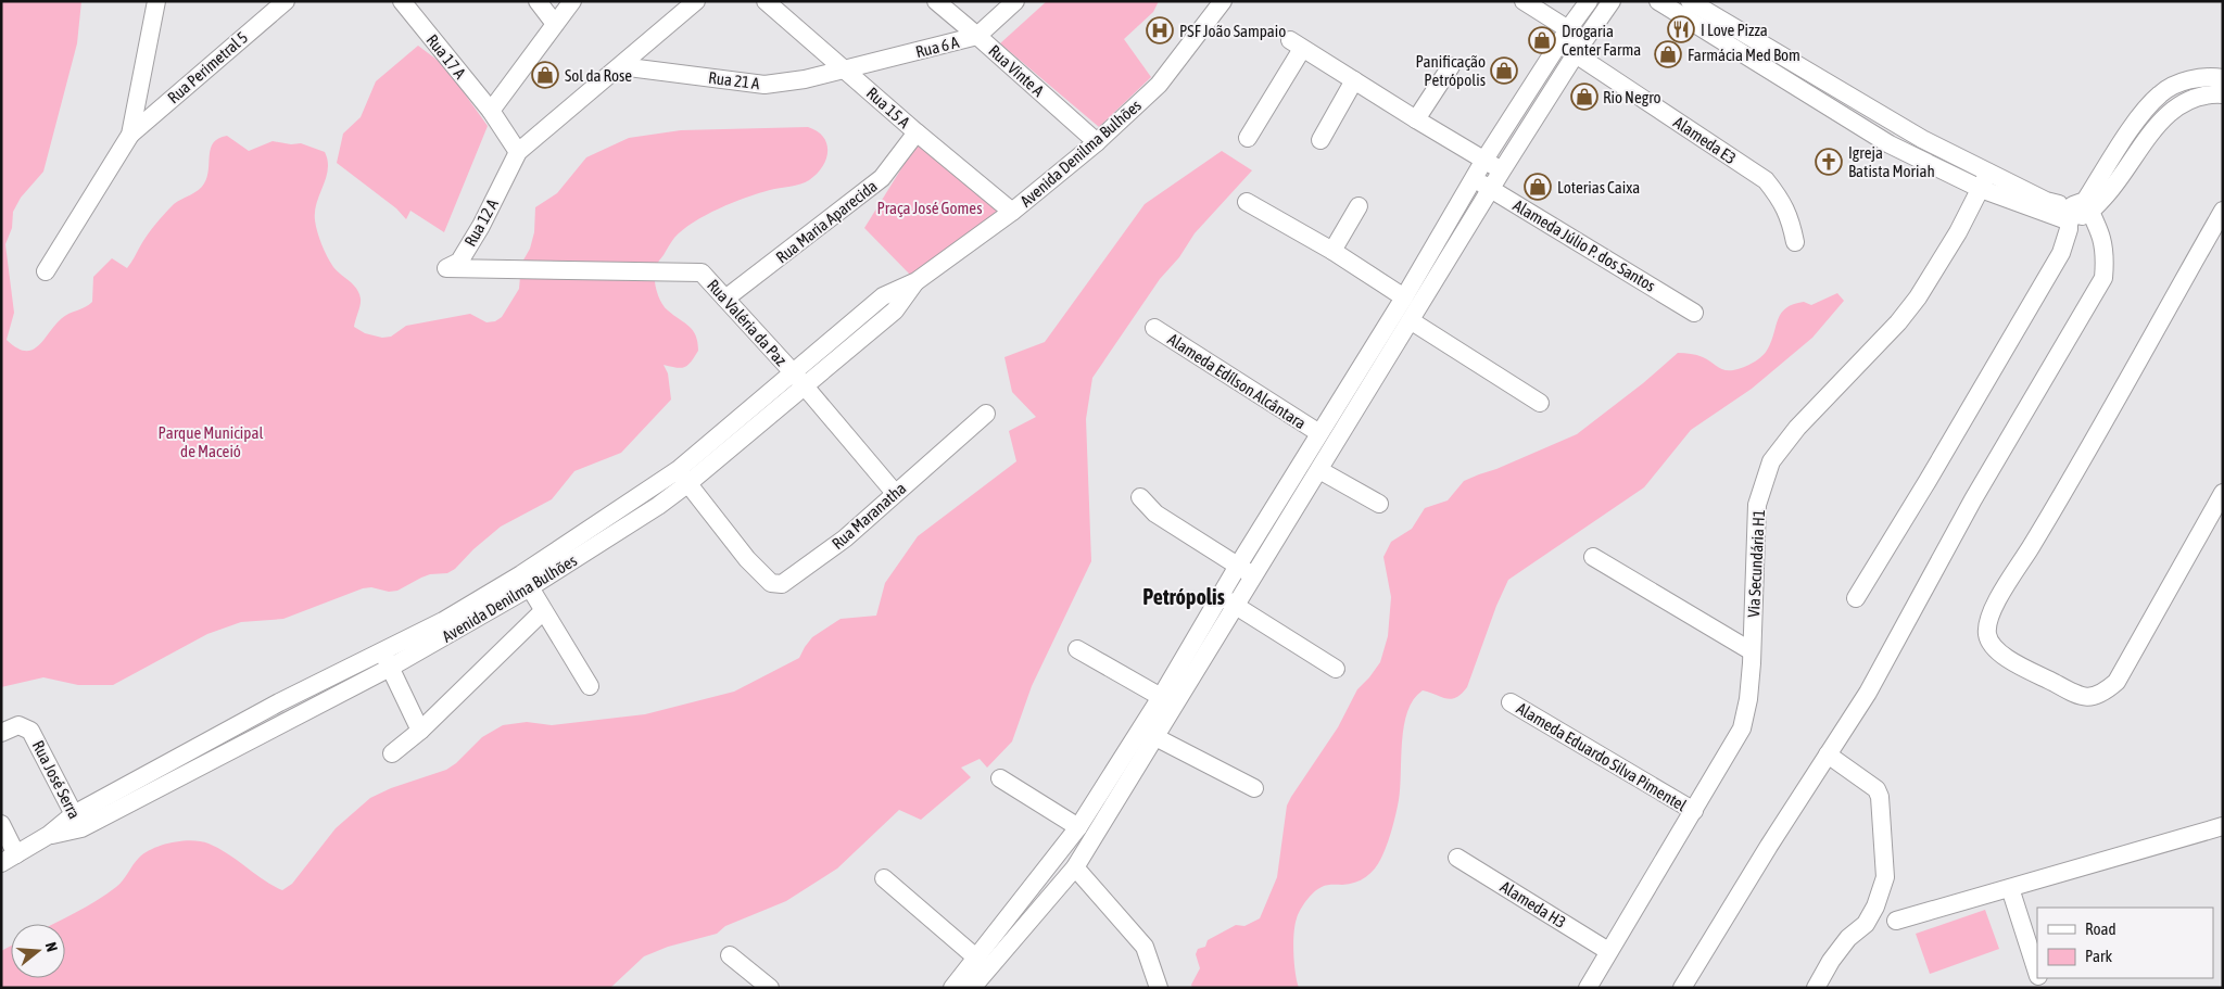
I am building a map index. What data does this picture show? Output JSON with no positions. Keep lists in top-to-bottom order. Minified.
{"streets":{"street":["Rua 6 A","Rua 17 A","Rua Perimetral 5","Rua Vinte A","Rua 21 A","Rua 15 A","Alameda E3","Avenida Denilma Bulhões","Rua Maria Aparecida","Rua 12 A","Alameda Júlio P. dos Santos","Rua Valéria da Paz","Alameda Edílson Alcântara","Rua Maranatha","Via Secundária H1","Alameda Eduardo Silva Pimentel","Rua José Serra","Alameda H3"]},"crossings":[["Rua 6 A","Rua Vinte A"],["Rua 6 A","Rua 21 A"],["Rua 6 A","Rua 15 A"],["Rua 17 A","Rua 12 A"],["Rua Vinte A","Avenida Denilma Bulhões"],["Rua 21 A","Rua 15 A"],["Rua 21 A","Rua 12 A"],["Rua 15 A","Avenida Denilma Bulhões"],["Rua 15 A","Rua Maria Aparecida"],["Avenida Denilma Bulhões","Rua Valéria da Paz"],["Avenida Denilma Bulhões","Rua Maranatha"],["Avenida Denilma Bulhões","Rua José Serra"],["Rua Maria Aparecida","Rua Valéria da Paz"],["Rua 12 A","Rua Valéria da Paz"],["Rua Valéria da Paz","Rua Maranatha"],["Via Secundária H1","Alameda Eduardo Silva Pimentel"],["Via Secundária H1","Alameda H3"]],"districts":["Petrópolis"],"parks":["Praça José Gomes","Parque Municipal de Maceió"],"places":{"restaurant":["I Love Pizza"],"hospital":["PSF João Sampaio"],"shop":["Drogaria Center Farma","Farmácia Med Bom","Panificação Petrópolis","Sol da Rose","Rio Negro","Loterias Caixa"],"church":["Igreja Batista Moriah"]},"legend":["Road","Park"],"north":"right"}
